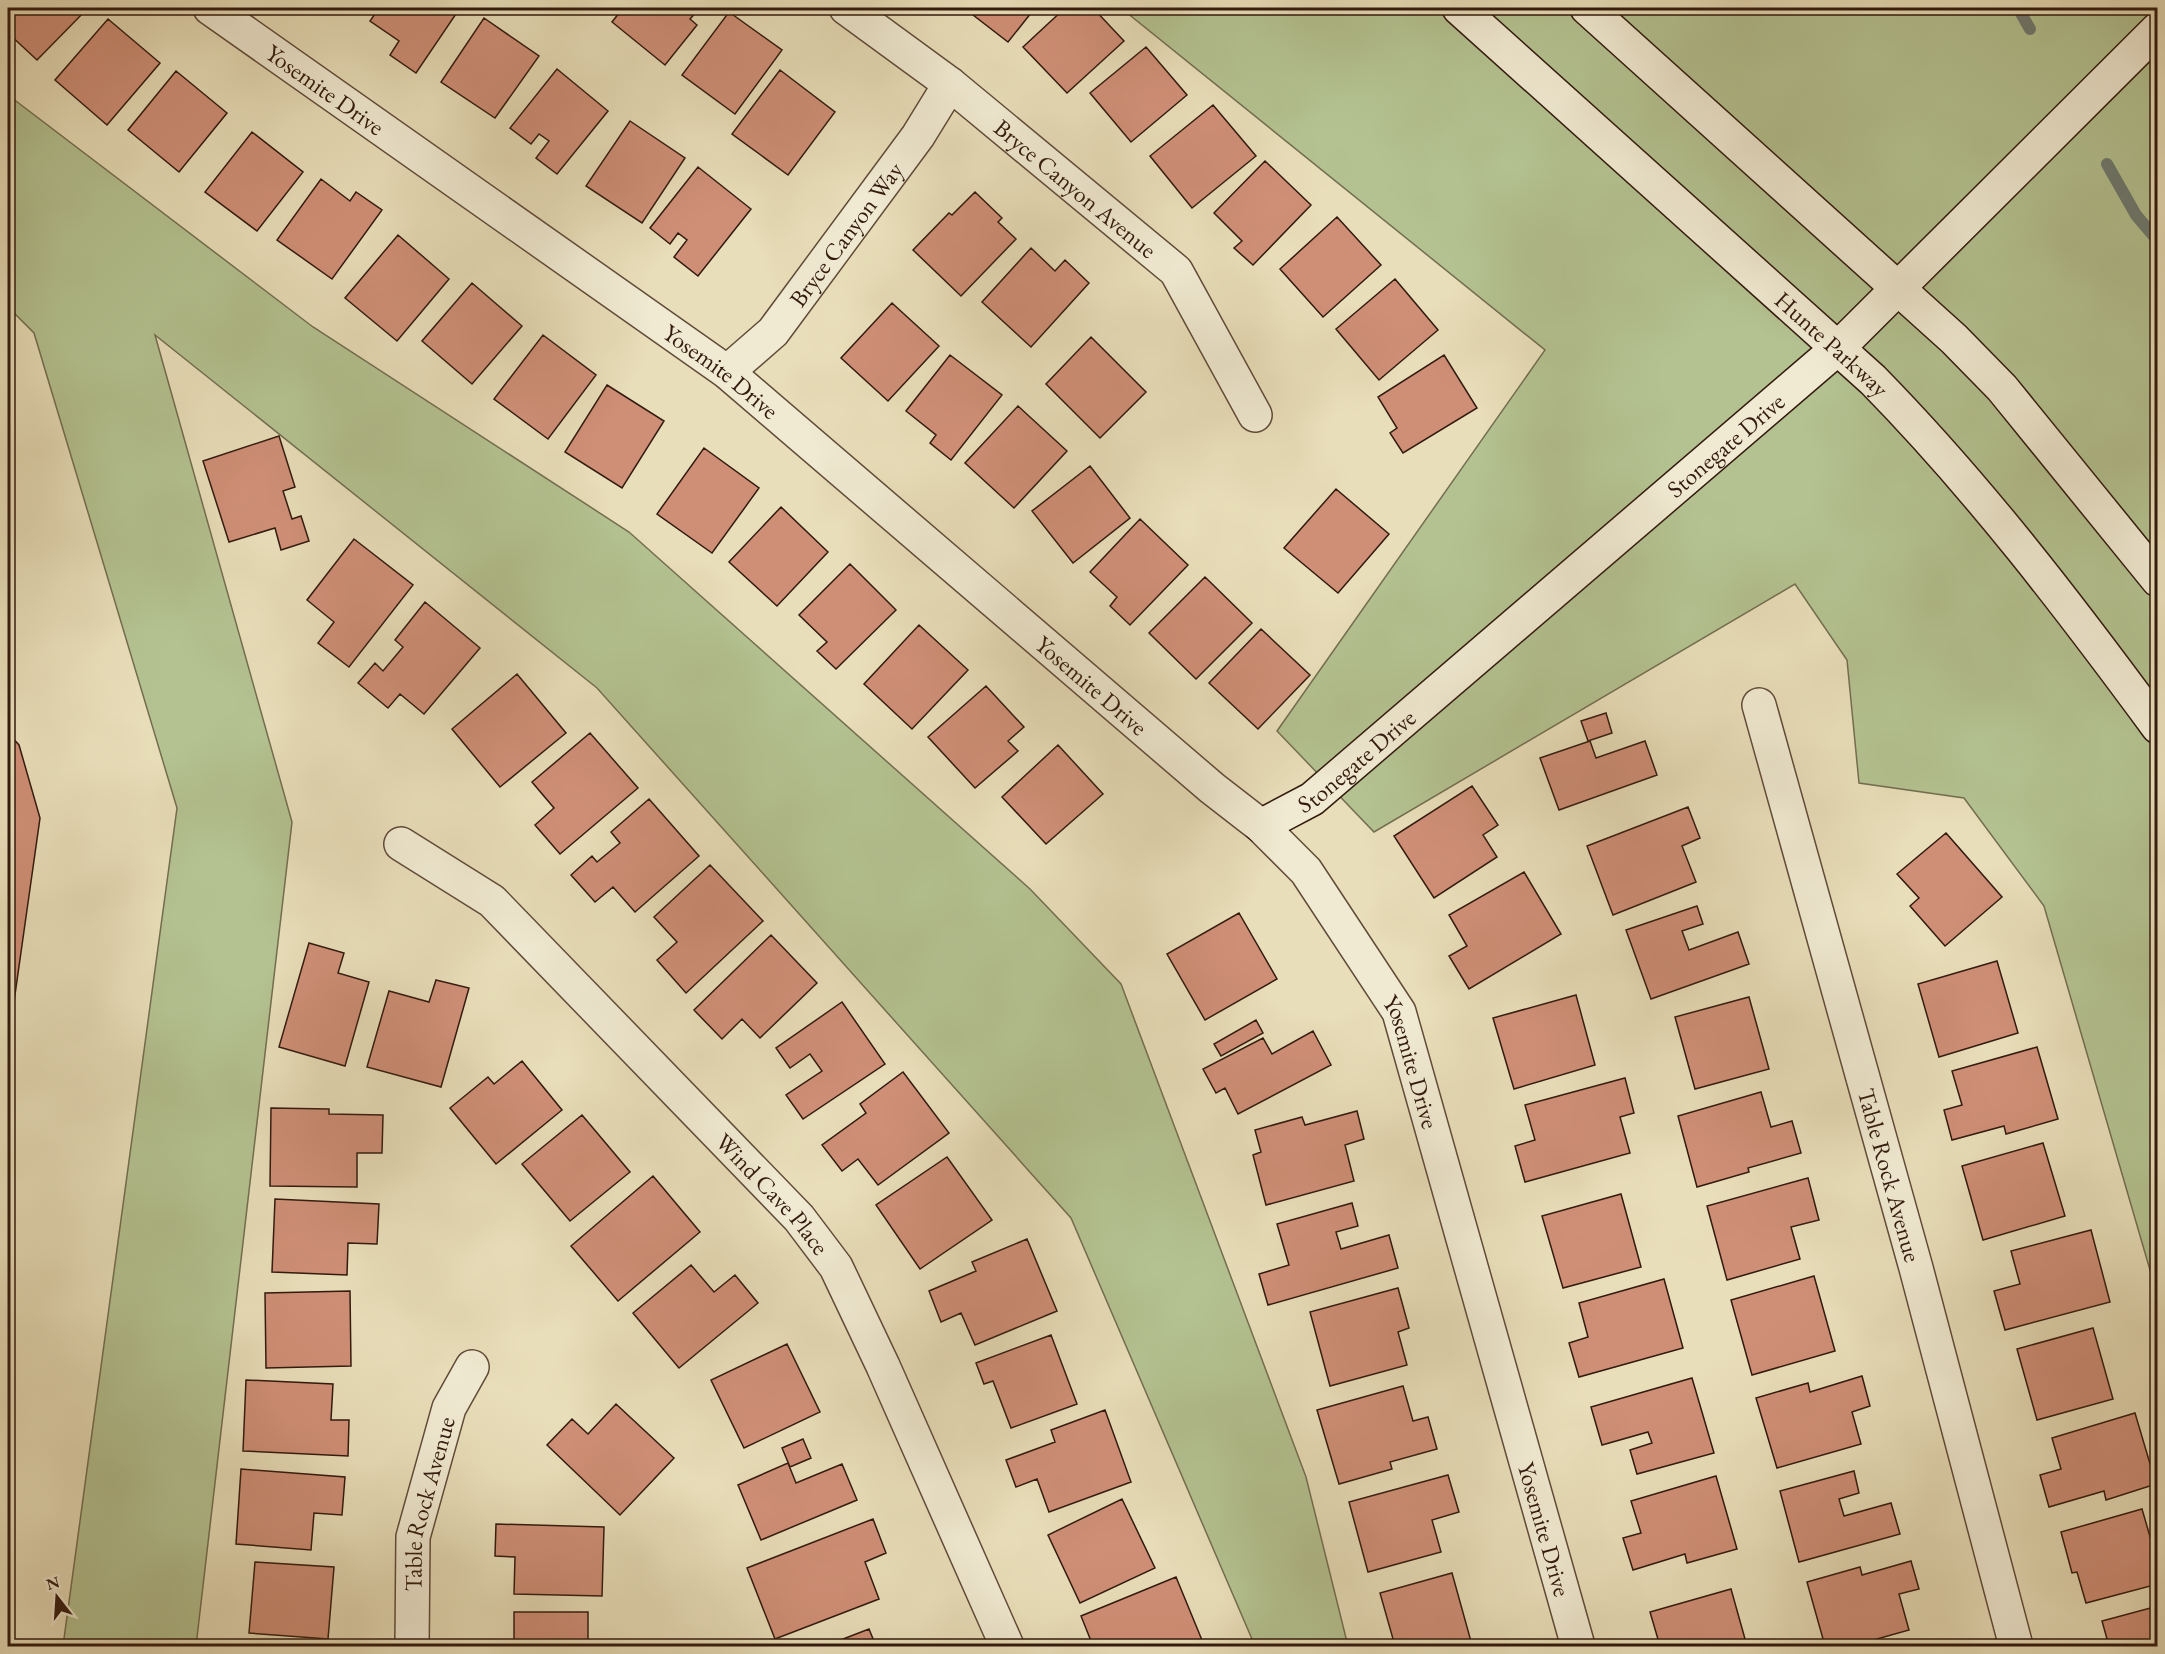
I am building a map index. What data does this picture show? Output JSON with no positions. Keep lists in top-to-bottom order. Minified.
{"streets":{"street":["Yosemite Drive","Bryce Canyon Avenue","Bryce Canyon Way","Hunte Parkway","Stonegate Drive","Table Rock Avenue","Wind Cave Place"]},"crossings":[["Yosemite Drive","Bryce Canyon Way"],["Yosemite Drive","Stonegate Drive"],["Bryce Canyon Avenue","Bryce Canyon Way"],["Hunte Parkway","Stonegate Drive"]],"north":"top"}
